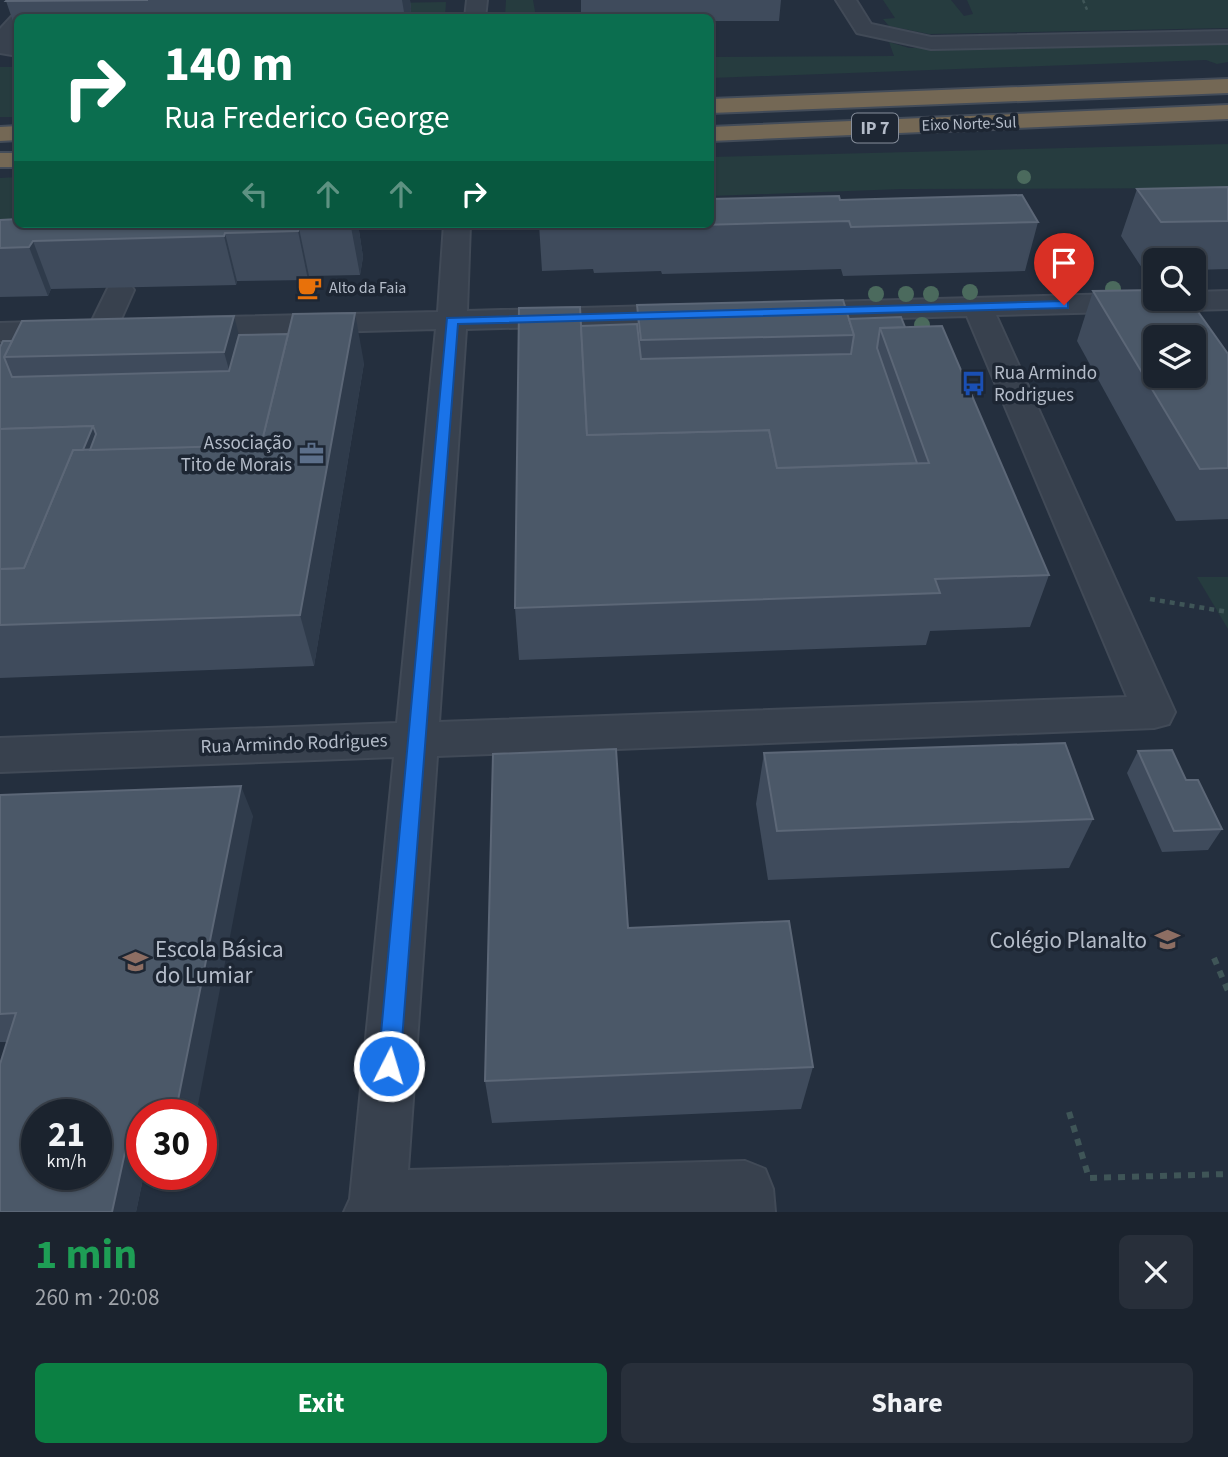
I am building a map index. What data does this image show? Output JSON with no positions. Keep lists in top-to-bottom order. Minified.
{"streets":{"highway":["Eixo Norte-Sul","IP 7"],"street":["Rua Armindo Rodrigues"]},"places":{"cafe":["Alto da Faia"],"bus stop":["Rua Armindo Rodrigues"],"office":["Associação Tito de Morais"],"school or university":["Colégio Planalto","Escola Básica do Lumiar"]},"page":{"turn":["140 m","Rua Frederico George"],"speed":"21 km/h","limit":"30","heading":["1 min","260 m · 20:08"],"buttons":["Exit","Share"]}}
